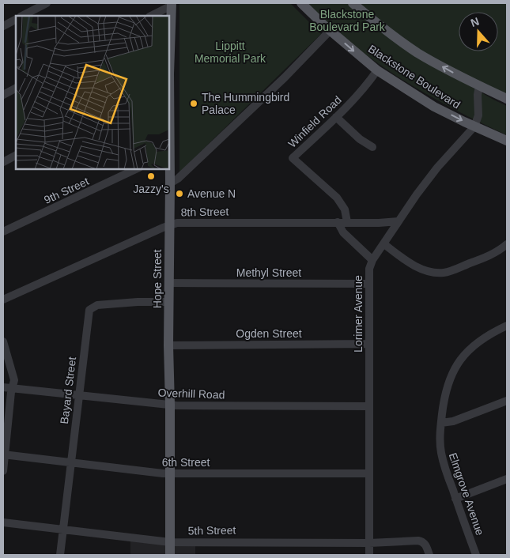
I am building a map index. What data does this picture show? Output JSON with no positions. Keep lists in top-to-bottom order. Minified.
{"streets":{"main road":["Blackstone Boulevard","Hope Street"],"street":["Winfield Road","9th Street","8th Street","Methyl Street","Lorimer Avenue","Ogden Street","Bayard Street","Overhill Road","6th Street","Elmgrove Avenue","5th Street"]},"crossings":[["Blackstone Boulevard","Winfield Road"],["Blackstone Boulevard","Lorimer Avenue"],["Winfield Road","8th Street"],["8th Street","Hope Street"],["8th Street","Lorimer Avenue"],["Methyl Street","Hope Street"],["Methyl Street","Lorimer Avenue"],["Hope Street","Ogden Street"],["Hope Street","Bayard Street"],["Hope Street","Overhill Road"],["Hope Street","6th Street"],["Hope Street","5th Street"],["Lorimer Avenue","Ogden Street"],["Lorimer Avenue","Overhill Road"],["Lorimer Avenue","6th Street"],["Lorimer Avenue","5th Street"],["Bayard Street","Overhill Road"],["Bayard Street","6th Street"],["Bayard Street","5th Street"]],"parks":["Blackstone Boulevard Park","Lippitt Memorial Park"],"places":["The Hummingbird Palace","Jazzy's","Avenue N"],"north":"top"}
